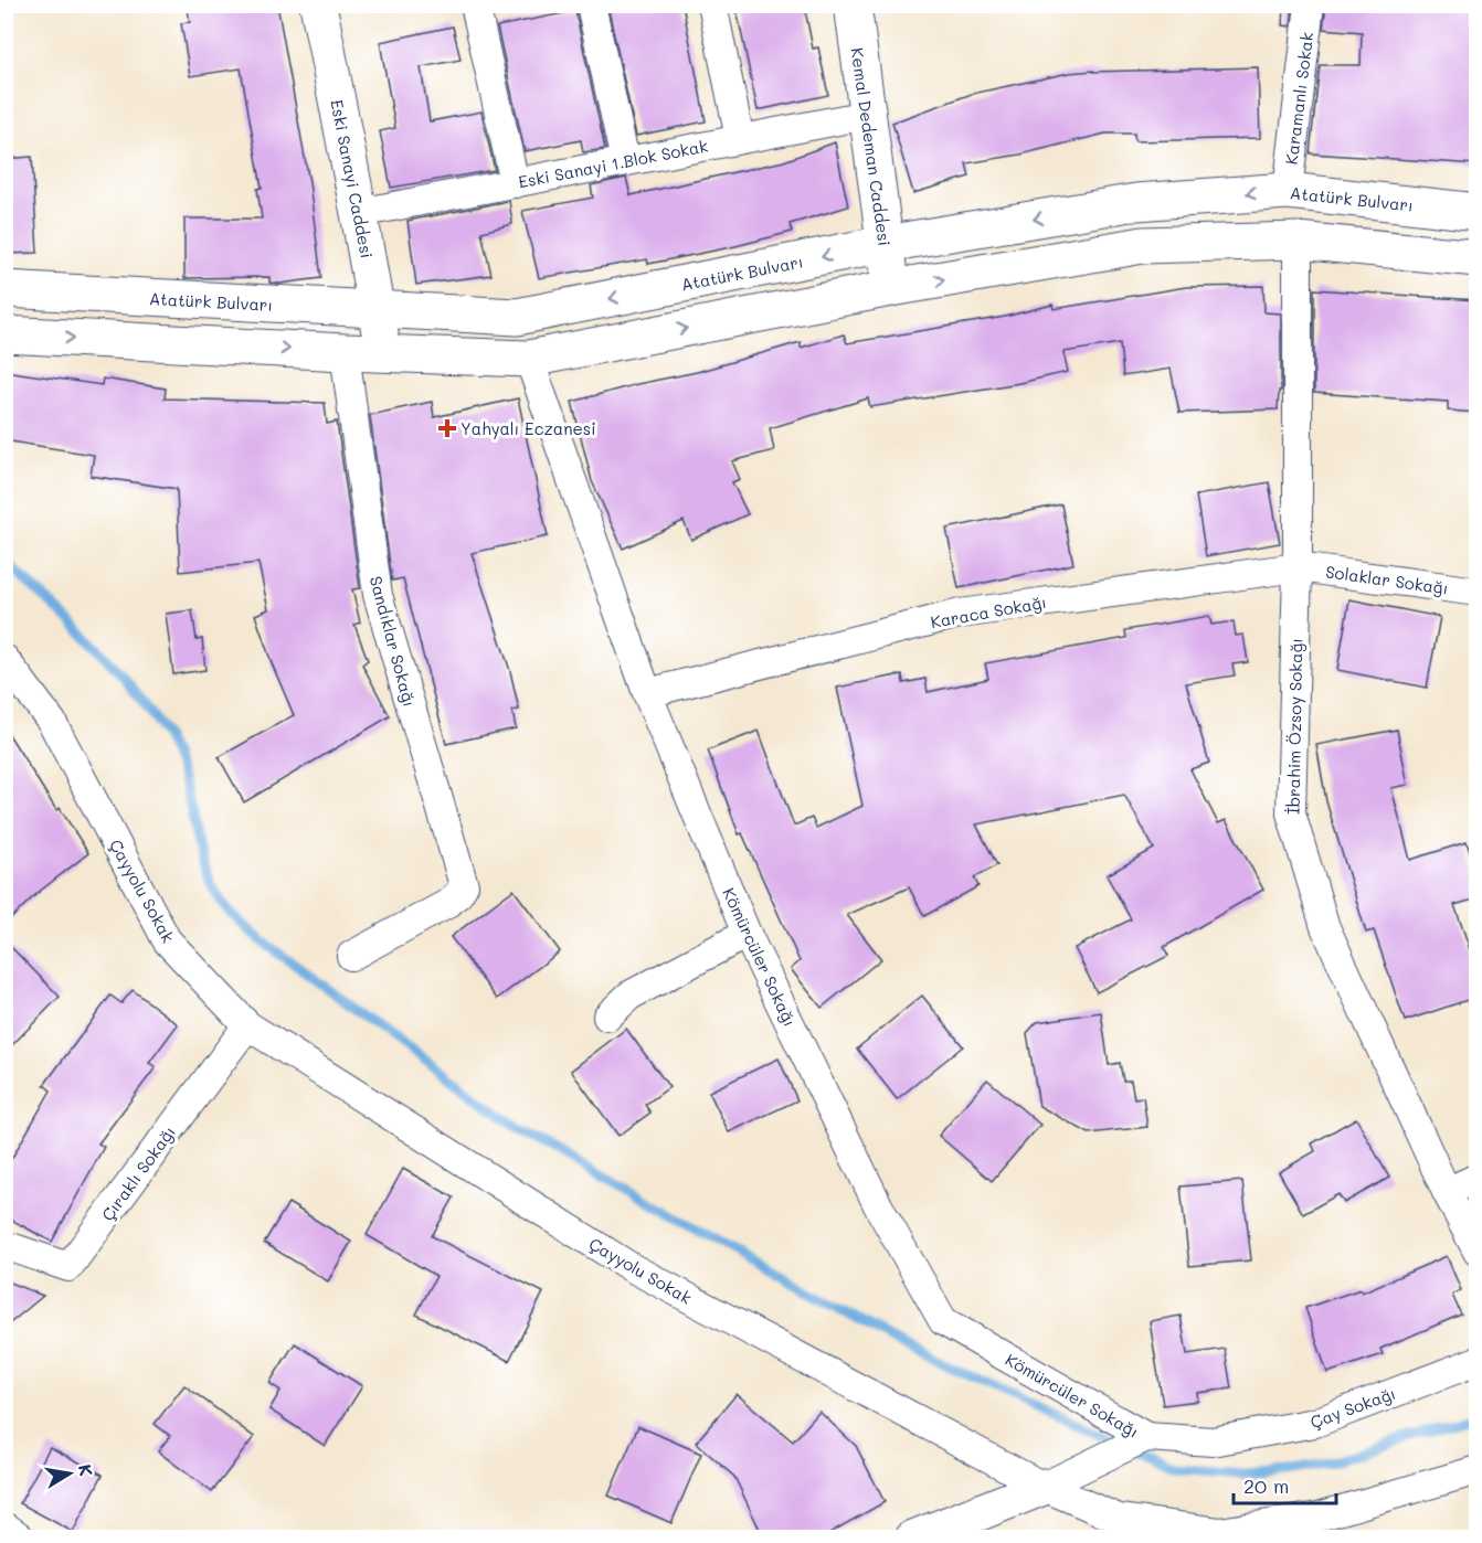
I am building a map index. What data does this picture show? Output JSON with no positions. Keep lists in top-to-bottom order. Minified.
{"streets":{"main road":["Kemal Dedeman Caddesi","Eski Sanayi Caddesi","Atatürk Bulvarı"],"street":["Karamanlı Sokak","Eski Sanayi 1.Blok Sokak","Solaklar Sokağı","Karaca Sokağı","Sandıklar Sokağı","İbrahim Özsoy Sokağı","Çayyolu Sokak","Kömürcüler Sokağı","Çıraklı Sokağı","Çay Sokağı"]},"crossings":[["Karamanlı Sokak","Atatürk Bulvarı"],["Kemal Dedeman Caddesi","Eski Sanayi 1.Blok Sokak"],["Kemal Dedeman Caddesi","Atatürk Bulvarı"],["Eski Sanayi 1.Blok Sokak","Eski Sanayi Caddesi"],["Eski Sanayi Caddesi","Atatürk Bulvarı"],["Solaklar Sokağı","Karaca Sokağı"],["Solaklar Sokağı","İbrahim Özsoy Sokağı"],["Karaca Sokağı","İbrahim Özsoy Sokağı"],["Karaca Sokağı","Kömürcüler Sokağı"],["Çayyolu Sokak","Çıraklı Sokağı"],["Kömürcüler Sokağı","Çay Sokağı"]],"places":{"health":["Yahyalı Eczanesi"]},"scale_bar":"20 m","north":"right"}
